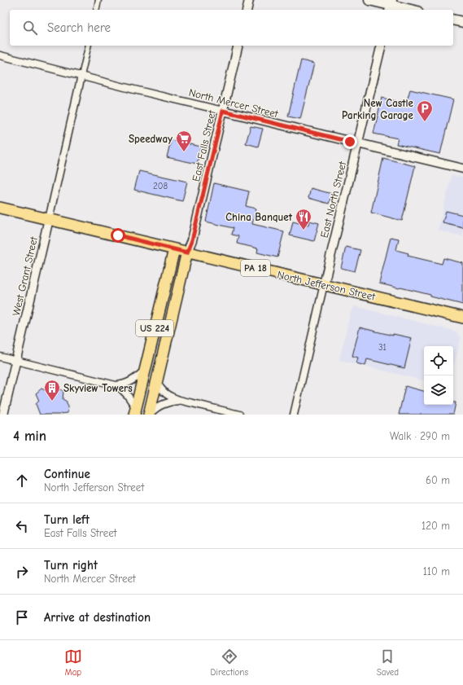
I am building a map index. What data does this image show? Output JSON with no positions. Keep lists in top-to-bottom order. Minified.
{"streets":{"main road":["PA 18","North Jefferson Street","US 224"],"street":["North Mercer Street","East Falls Street","East North Street","West Grant Street"]},"crossings":[["North Mercer Street","East Falls Street"],["North Mercer Street","East North Street"],["East Falls Street","North Jefferson Street"],["East Falls Street","US 224"],["East North Street","North Jefferson Street"],["West Grant Street","North Jefferson Street"],["North Jefferson Street","US 224"]],"places":{"parking":["New Castle Parking Garage"],"supermarket":["Speedway"],"restaurant":["China Banquet"],"building":["Skyview Towers"]},"house_numbers":["208","31"],"page":{"search":"Search here","heading":["4 min","Walk · 290 m"],"list":[["Continue","North Jefferson Street","60 m"],["Turn left","East Falls Street","120 m"],["Turn right","North Mercer Street","110 m"],"Arrive at destination"],"nav":["Map","Directions","Saved"]}}
